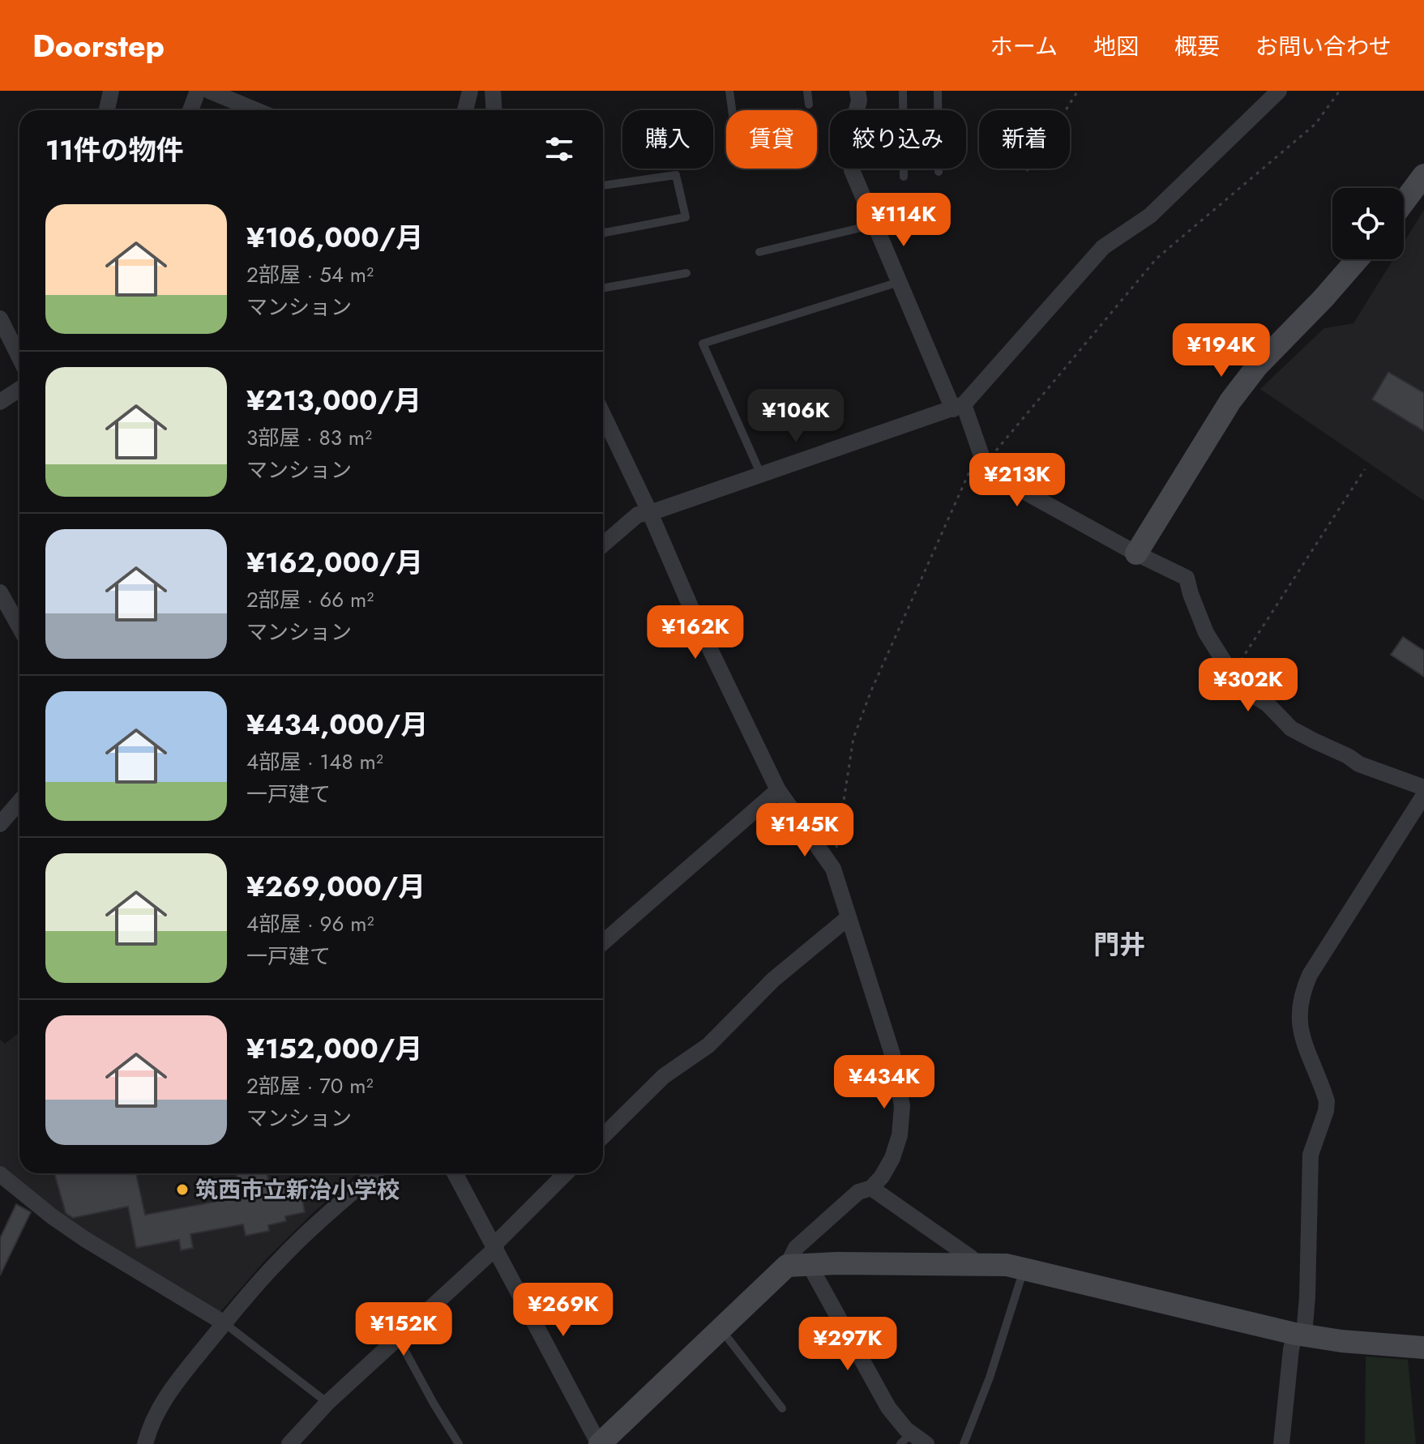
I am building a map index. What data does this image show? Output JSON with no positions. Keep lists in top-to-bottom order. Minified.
{"districts":["門井"],"places":["筑西市立新治小学校"],"page":{"header":"Doorstep","nav":["ホーム","地図","概要","お問い合わせ"],"chip":["購入","賃貸","絞り込み","新着"],"heading":"11件の物件","list":[{"name":"¥106,000/月","note":"2部屋 · 54 m² · マンション"},{"name":"¥213,000/月","note":"3部屋 · 83 m² · マンション"},{"name":"¥162,000/月","note":"2部屋 · 66 m² · マンション"},{"name":"¥434,000/月","note":"4部屋 · 148 m² · 一戸建て"},{"name":"¥269,000/月","note":"4部屋 · 96 m² · 一戸建て"},{"name":"¥152,000/月","note":"2部屋 · 70 m² · マンション"}],"price":["¥114K","¥194K","¥106K","¥213K","¥162K","¥302K","¥145K","¥434K","¥269K","¥152K","¥297K"]}}
